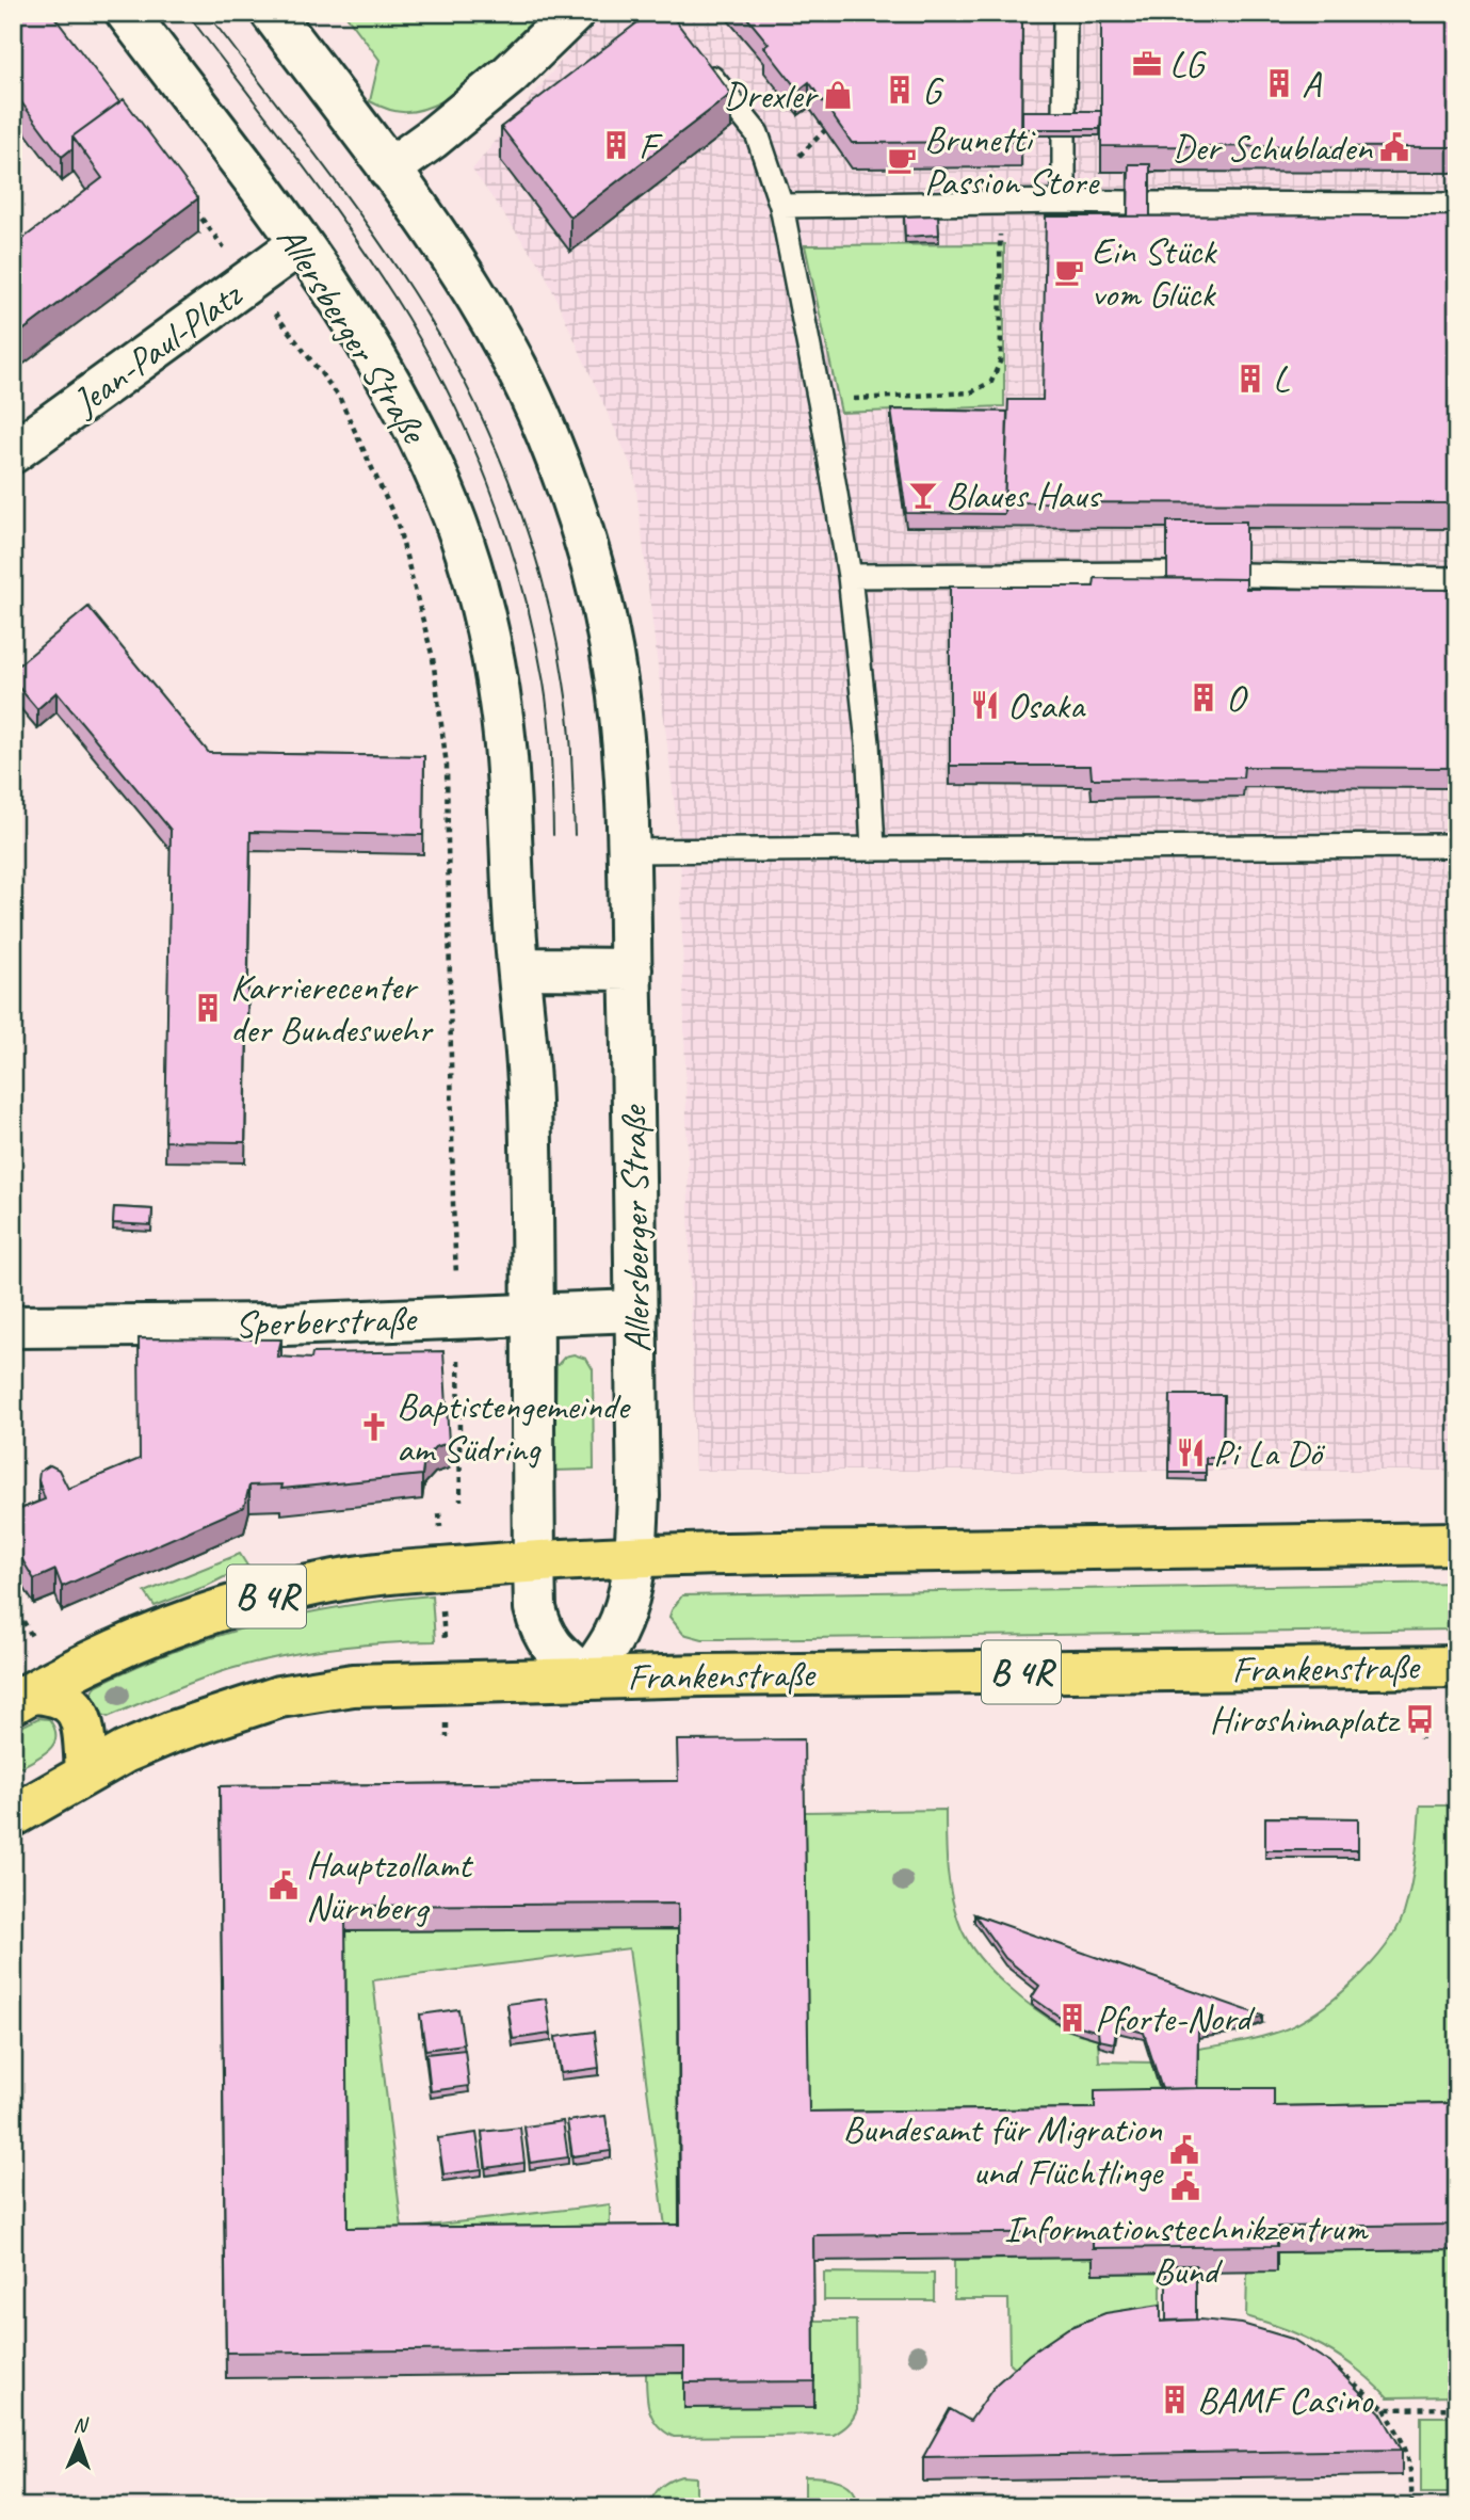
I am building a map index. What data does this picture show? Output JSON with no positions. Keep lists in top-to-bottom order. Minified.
{"streets":{"main road":["Allersberger Straße","Jean-Paul-Platz","Sperberstraße","B 4R","Frankenstraße"]},"crossings":[["Allersberger Straße","Jean-Paul-Platz"],["Allersberger Straße","Sperberstraße"],["Allersberger Straße","B 4R"],["Allersberger Straße","Frankenstraße"],["B 4R","Frankenstraße"]],"places":{"office":["LG"],"building":["A","G","F","L","O","Karrierecenter der Bundeswehr","Pforte-Nord","BAMF Casino"],"shop":["Drexler"],"public building":["Der Schubladen","Hauptzollamt Nürnberg","Bundesamt für Migration und Flüchtlinge","Informationstechnikzentrum Bund"],"cafe":["Brunetti Passion Store","Ein Stück vom Glück"],"bar":["Blaues Haus"],"restaurant":["Osaka","Pi La Dö"],"church":["Baptistengemeinde am Südring"],"bus stop":["Hiroshimaplatz"]},"north":"top"}
